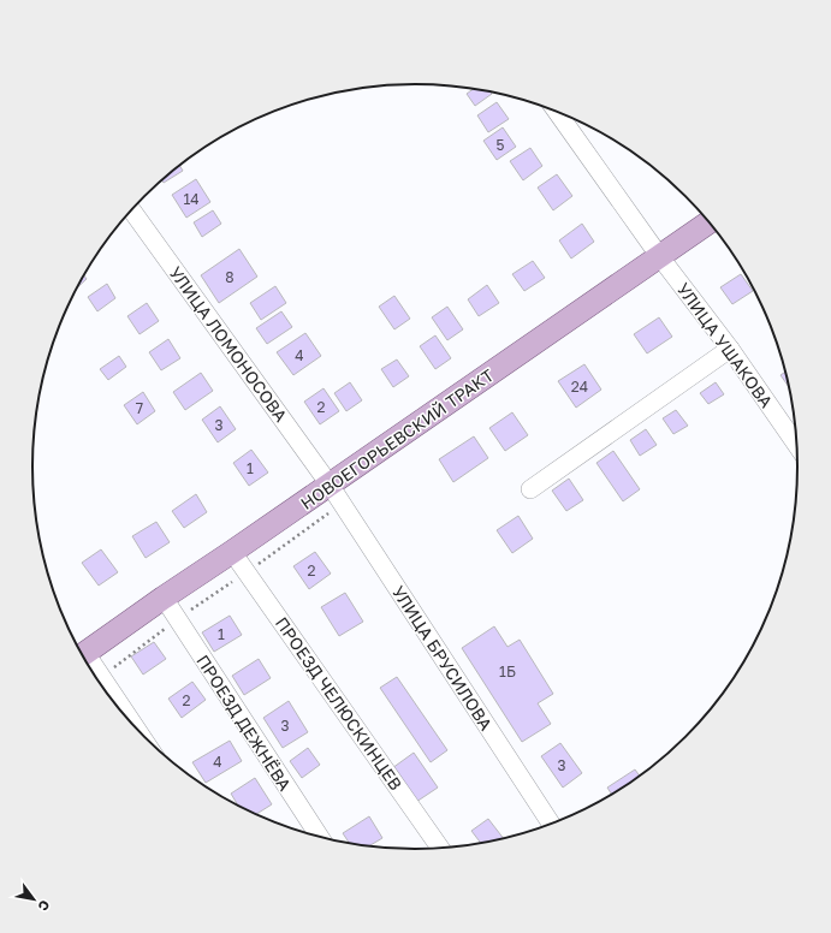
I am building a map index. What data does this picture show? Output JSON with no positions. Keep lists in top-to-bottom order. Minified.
{"streets":{"main road":["НОВОЕГОРЬЕВСКИЙ ТРАКТ"],"street":["УЛИЦА ЛОМОНОСОВА","УЛИЦА УШАКОВА","УЛИЦА БРУСИЛОВА","ПРОЕЗД ЧЕЛЮСКИНЦЕВ","ПРОЕЗД ДЕЖНЁВА"]},"crossings":[["УЛИЦА ЛОМОНОСОВА","НОВОЕГОРЬЕВСКИЙ ТРАКТ"],["УЛИЦА ЛОМОНОСОВА","УЛИЦА БРУСИЛОВА"],["УЛИЦА УШАКОВА","НОВОЕГОРЬЕВСКИЙ ТРАКТ"],["НОВОЕГОРЬЕВСКИЙ ТРАКТ","УЛИЦА БРУСИЛОВА"],["НОВОЕГОРЬЕВСКИЙ ТРАКТ","ПРОЕЗД ЧЕЛЮСКИНЦЕВ"],["НОВОЕГОРЬЕВСКИЙ ТРАКТ","ПРОЕЗД ДЕЖНЁВА"]],"house_numbers":["5","14","8","4","24","2","7","3","1","2","1","1Б","2","3","4","3"],"north":"bottom right"}
